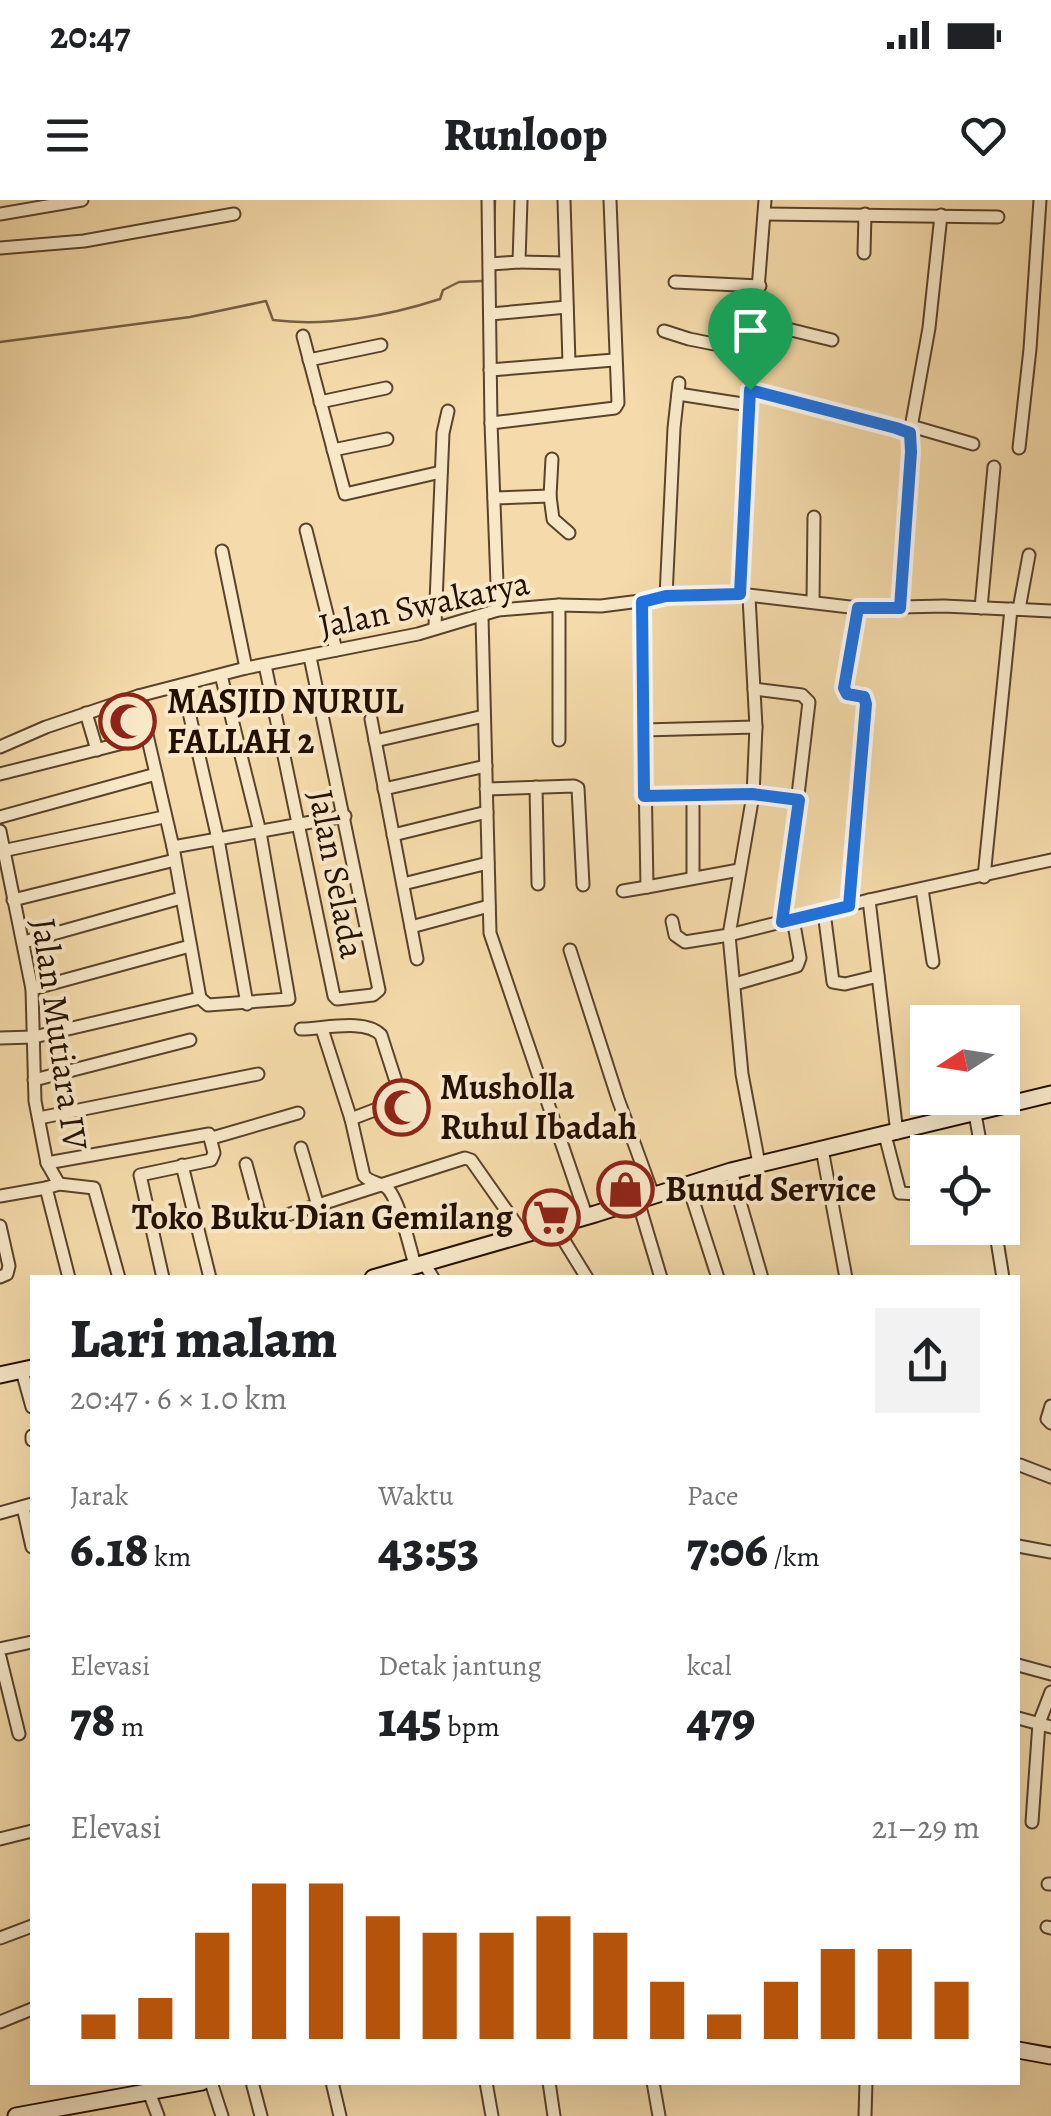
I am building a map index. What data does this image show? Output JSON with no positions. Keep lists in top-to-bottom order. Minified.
{"streets":{"street":["Jalan Swakarya","Jalan Selada","Jalan Mutiara IV"]},"crossings":[["Jalan Swakarya","Jalan Selada"]],"places":{"mosque":["MASJID NURUL FALLAH 2","Musholla Ruhul Ibadah"],"shop":["Bunud Service"],"supermarket":["Toko Buku Dian Gemilang"]},"north":"left","page":{"status":"20:47","header":"Runloop","heading":["Lari malam","20:47 · 6 × 1.0 km"],"stats":[["Jarak","6.18 km"],["Waktu","43:53"],["Pace","7:06 /km"],["Elevasi","78 m"],["Detak jantung","145 bpm"],["kcal","479"]],"chart":["Elevasi","21–29 m"]}}
